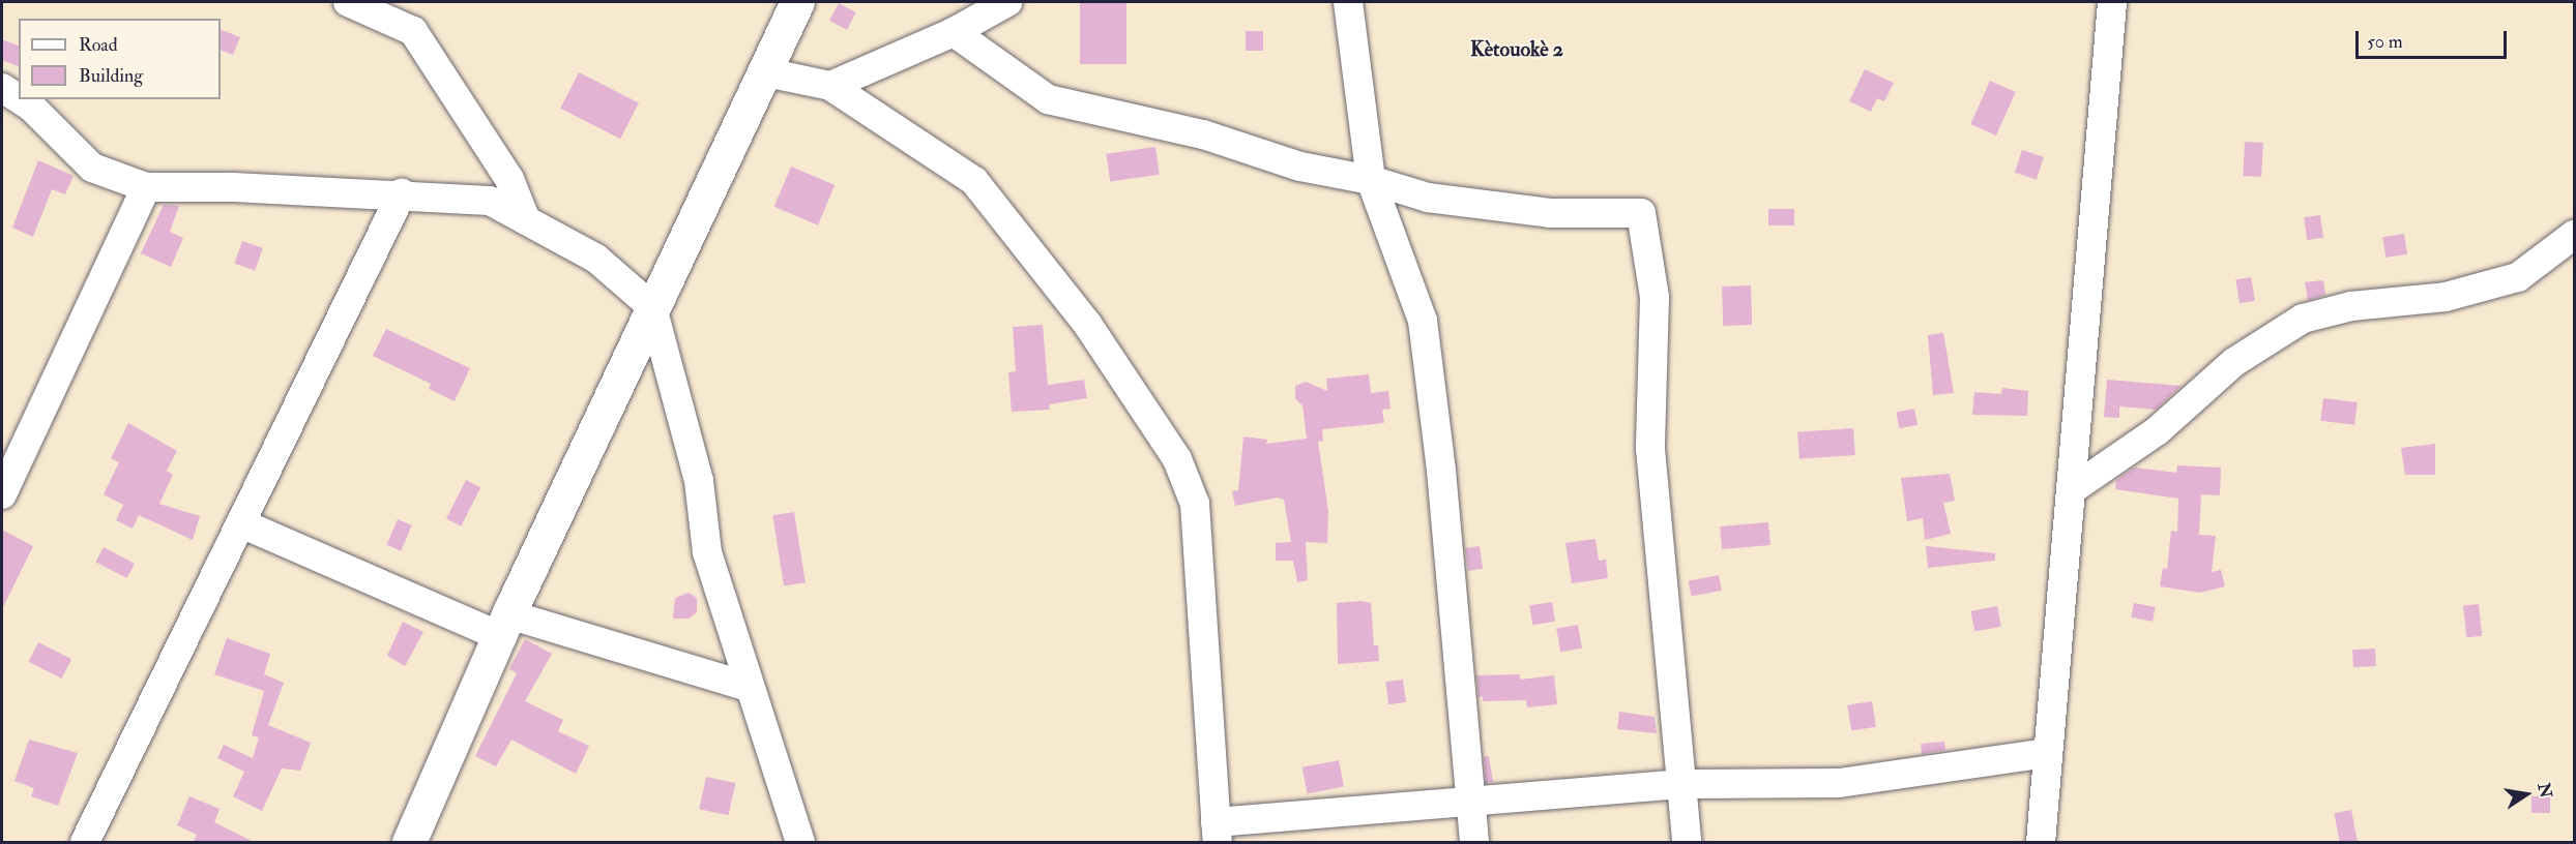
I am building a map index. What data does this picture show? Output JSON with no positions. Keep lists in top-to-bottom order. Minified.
{"districts":["Kètouokè 2"],"legend":["Road","Building"],"scale_bar":"50 m","north":"right"}
